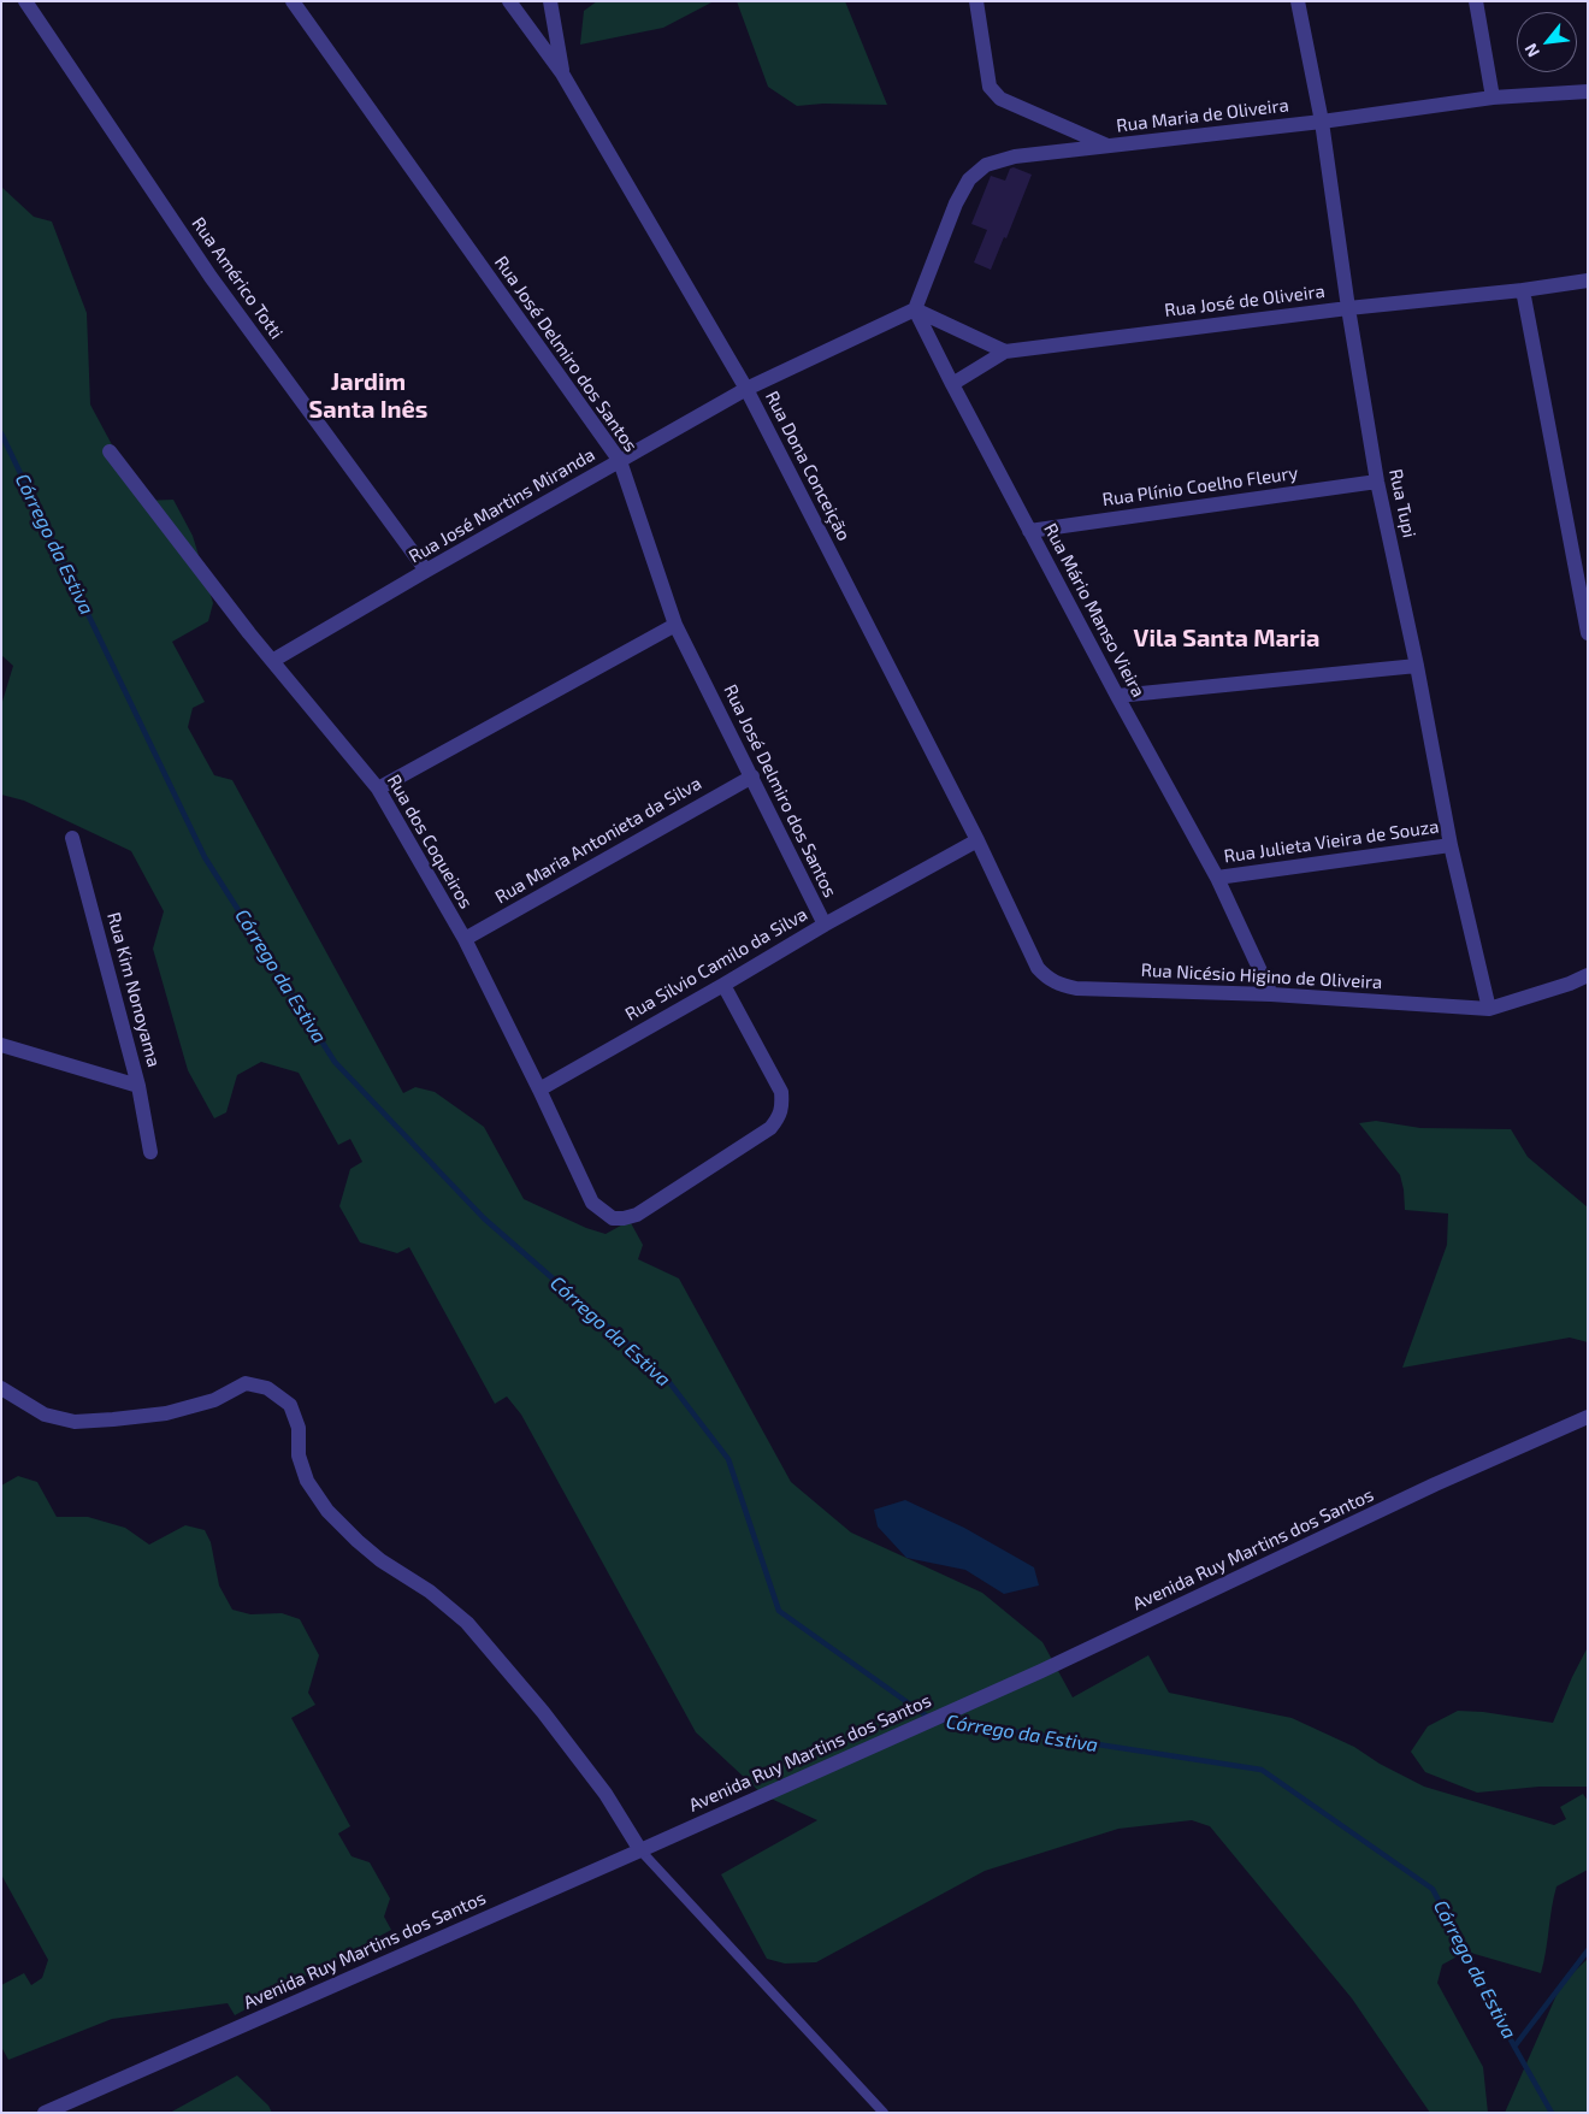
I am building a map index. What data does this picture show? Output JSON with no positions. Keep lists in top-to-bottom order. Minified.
{"streets":{"street":["Rua Maria de Oliveira","Rua Américo Totti","Rua José de Oliveira","Rua José Delmiro dos Santos","Rua Dona Conceição","Rua Plínio Coelho Fleury","Rua Tupi","Rua José Martins Miranda","Rua Mário Manso Vieira","Rua Maria Antonieta da Silva","Rua dos Coqueiros","Rua Julieta Vieira de Souza","Rua Silvio Camilo da Silva","Rua Nicésio Higino de Oliveira","Rua Kim Nonoyama","Avenida Ruy Martins dos Santos"]},"crossings":[["Rua Maria de Oliveira","Rua Tupi"],["Rua Maria de Oliveira","Rua José Martins Miranda"],["Rua Maria de Oliveira","Rua Mário Manso Vieira"],["Rua Américo Totti","Rua José Martins Miranda"],["Rua José de Oliveira","Rua Tupi"],["Rua José Delmiro dos Santos","Rua José Martins Miranda"],["Rua José Delmiro dos Santos","Rua Maria Antonieta da Silva"],["Rua José Delmiro dos Santos","Rua Silvio Camilo da Silva"],["Rua Dona Conceição","Rua José Martins Miranda"],["Rua Dona Conceição","Rua Silvio Camilo da Silva"],["Rua Dona Conceição","Rua Nicésio Higino de Oliveira"],["Rua Plínio Coelho Fleury","Rua Tupi"],["Rua Plínio Coelho Fleury","Rua Mário Manso Vieira"],["Rua Tupi","Rua Julieta Vieira de Souza"],["Rua Tupi","Rua Nicésio Higino de Oliveira"],["Rua José Martins Miranda","Rua Mário Manso Vieira"],["Rua José Martins Miranda","Rua dos Coqueiros"],["Rua Mário Manso Vieira","Rua Julieta Vieira de Souza"],["Rua Mário Manso Vieira","Rua Nicésio Higino de Oliveira"],["Rua Maria Antonieta da Silva","Rua dos Coqueiros"],["Rua dos Coqueiros","Rua Silvio Camilo da Silva"]],"districts":["Jardim Santa Inês","Vila Santa Maria"],"water":["Córrego da Estiva"],"north":"bottom left"}
